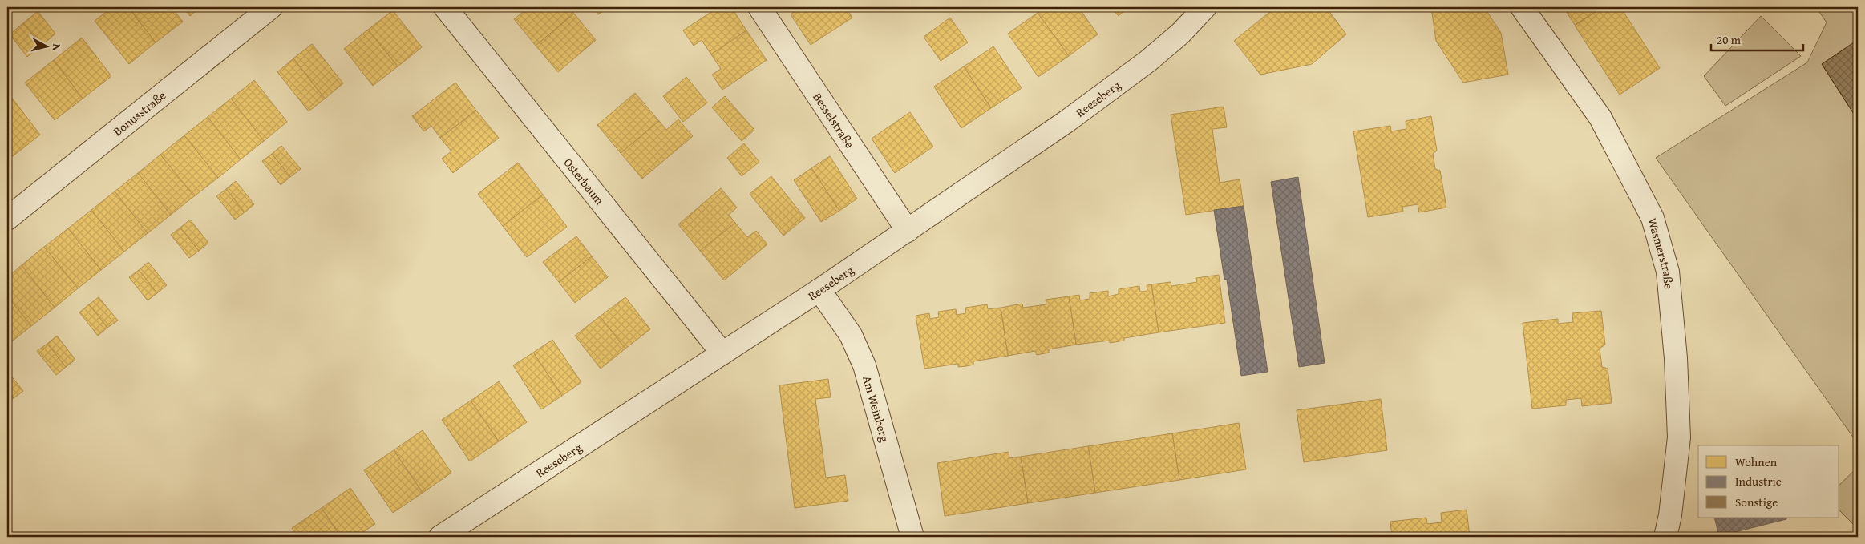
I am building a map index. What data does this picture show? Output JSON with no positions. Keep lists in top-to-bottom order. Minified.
{"streets":{"street":["Reeseberg","Bonusstraße","Besselstraße","Osterbaum","Wasmerstraße","Am Weinberg"]},"crossings":[["Reeseberg","Besselstraße"],["Reeseberg","Osterbaum"],["Reeseberg","Am Weinberg"]],"legend":["Wohnen","Industrie","Sonstige"],"scale_bar":"20 m","north":"right"}
